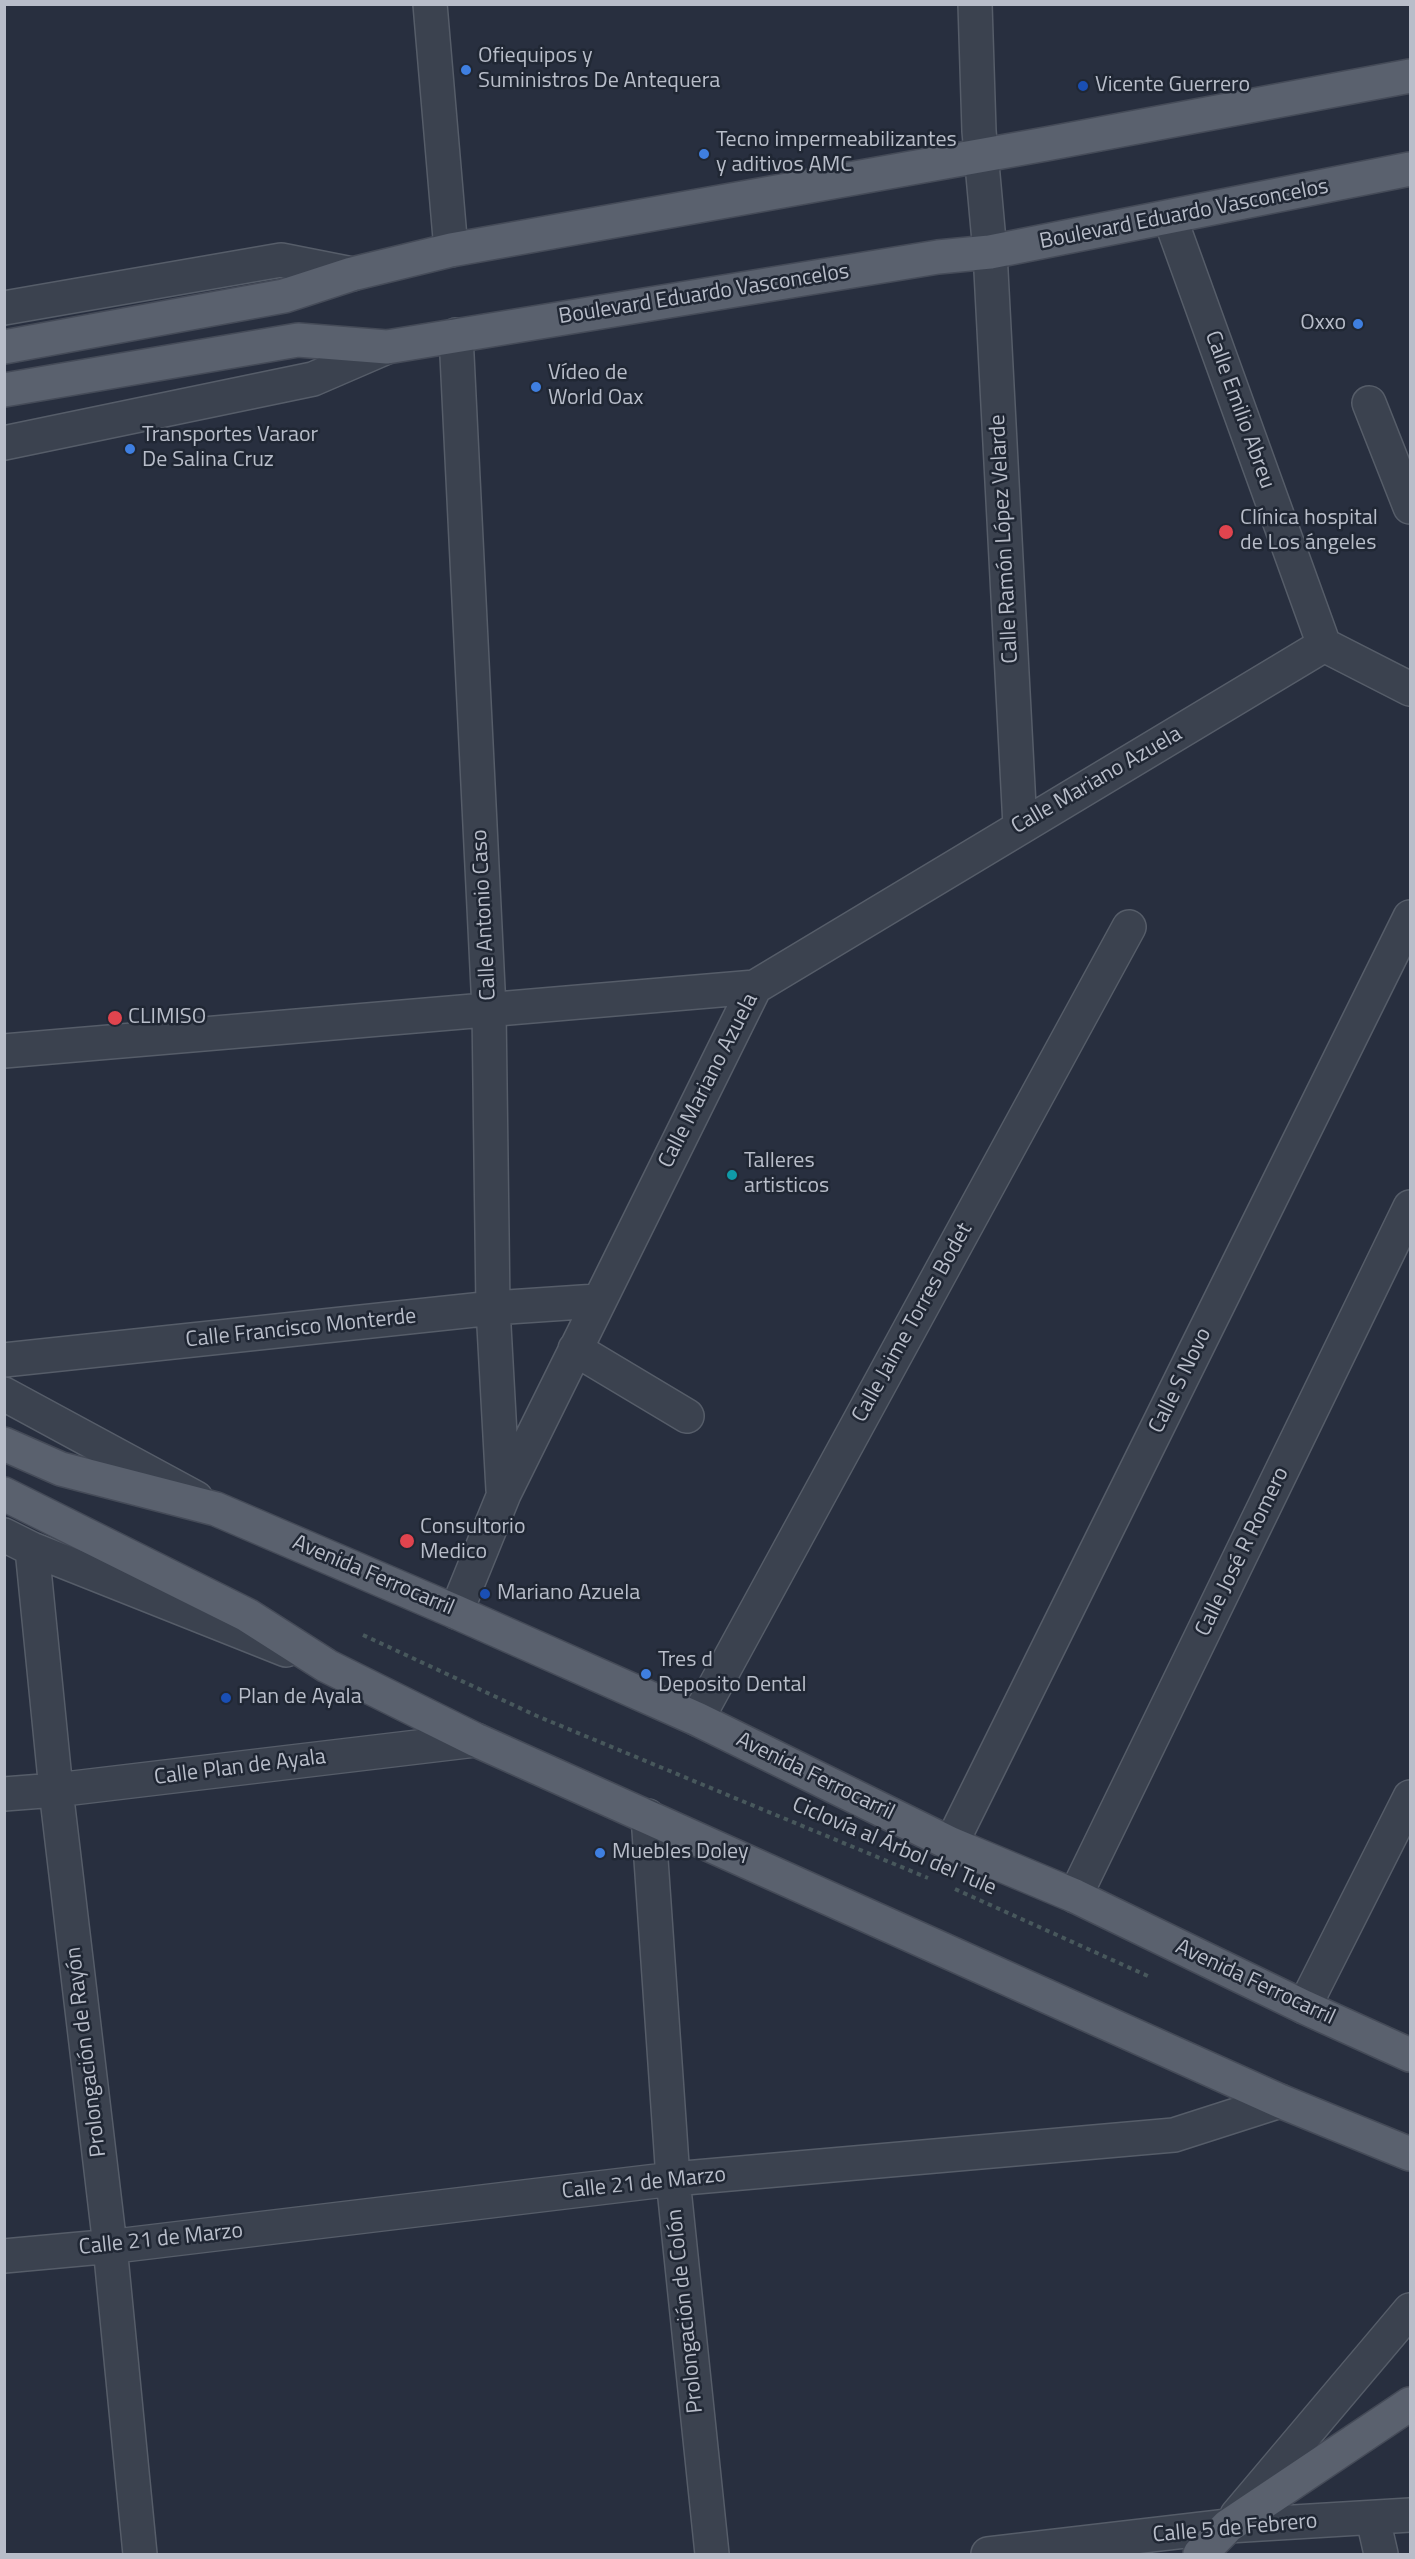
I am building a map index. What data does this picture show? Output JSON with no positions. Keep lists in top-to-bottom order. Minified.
{"streets":{"main road":["Boulevard Eduardo Vasconcelos","Avenida Ferrocarril"],"street":["Calle Emilio Abreu","Calle Ramón López Velarde","Calle Mariano Azuela","Calle Antonio Caso","Calle Jaime Torres Bodet","Calle Francisco Monterde","Calle S Novo","Calle José R Romero","Calle Plan de Ayala","Prolongación de Rayón","Calle 21 de Marzo","Prolongación de Colón","Calle 5 de Febrero"],"path":["Ciclovía al Árbol del Tule"]},"crossings":[["Boulevard Eduardo Vasconcelos","Calle Emilio Abreu"],["Boulevard Eduardo Vasconcelos","Calle Ramón López Velarde"],["Boulevard Eduardo Vasconcelos","Calle Antonio Caso"],["Calle Emilio Abreu","Calle Mariano Azuela"],["Calle Ramón López Velarde","Calle Mariano Azuela"],["Calle Mariano Azuela","Calle Antonio Caso"],["Calle Mariano Azuela","Calle Francisco Monterde"],["Calle Mariano Azuela","Avenida Ferrocarril"],["Calle Antonio Caso","Calle Francisco Monterde"],["Calle Jaime Torres Bodet","Avenida Ferrocarril"],["Calle S Novo","Avenida Ferrocarril"],["Calle José R Romero","Avenida Ferrocarril"],["Calle Plan de Ayala","Prolongación de Rayón"],["Prolongación de Rayón","Calle 21 de Marzo"],["Calle 21 de Marzo","Prolongación de Colón"]],"places":["Ofiequipos y Suministros De Antequera","Vicente Guerrero","Tecno impermeabilizantes y aditivos AMC","Oxxo","Vídeo de World Oax","Transportes Varaor De Salina Cruz","Clínica hospital de Los ángeles","CLIMISO","Talleres artisticos","Consultorio Medico","Mariano Azuela","Tres d Deposito Dental","Plan de Ayala","Muebles Doley"]}
